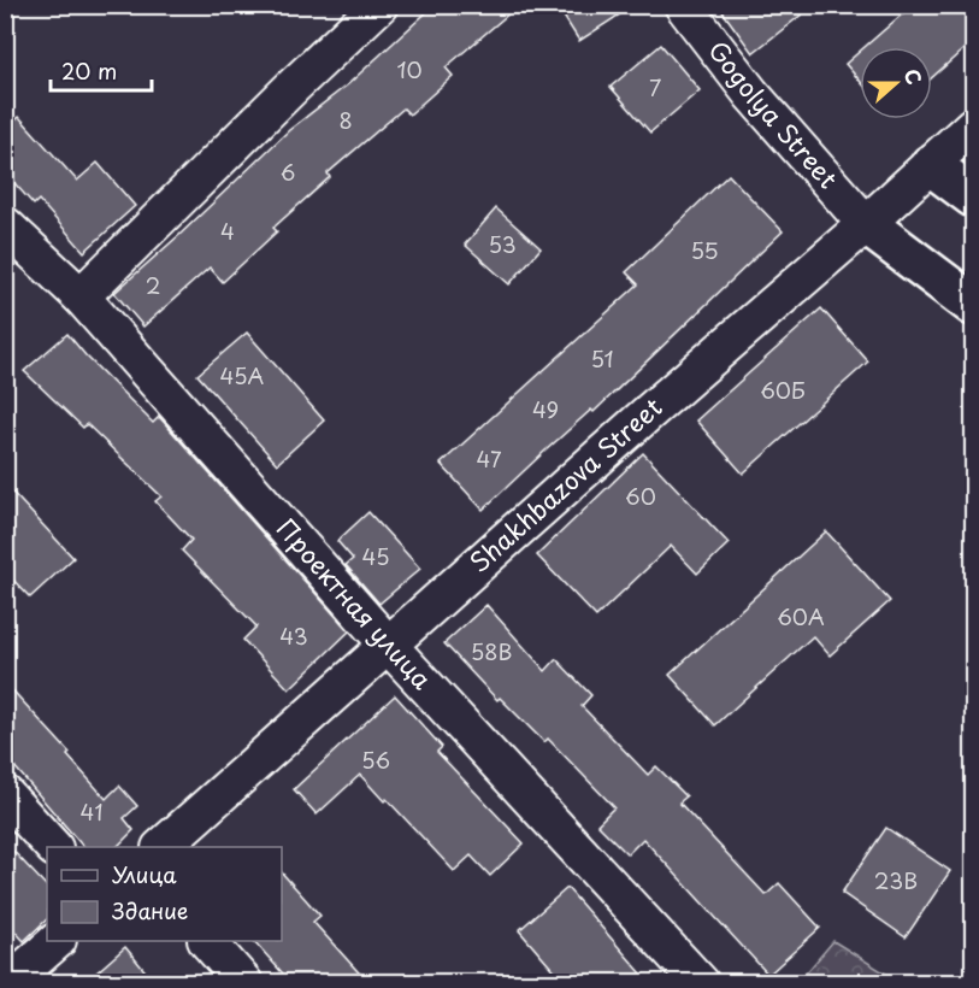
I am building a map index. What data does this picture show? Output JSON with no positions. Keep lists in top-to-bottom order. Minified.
{"streets":{"street":["Gogolya Street","Shakhbazova Street","Проектная улица"]},"crossings":[["Gogolya Street","Shakhbazova Street"],["Shakhbazova Street","Проектная улица"]],"house_numbers":["10","7","8","6","4","53","55","2","51","45А","60Б","49","47","60","45","60А","43","58В","56","41","23В"],"legend":["Улица","Здание"],"scale_bar":"20 m","north":"right"}
